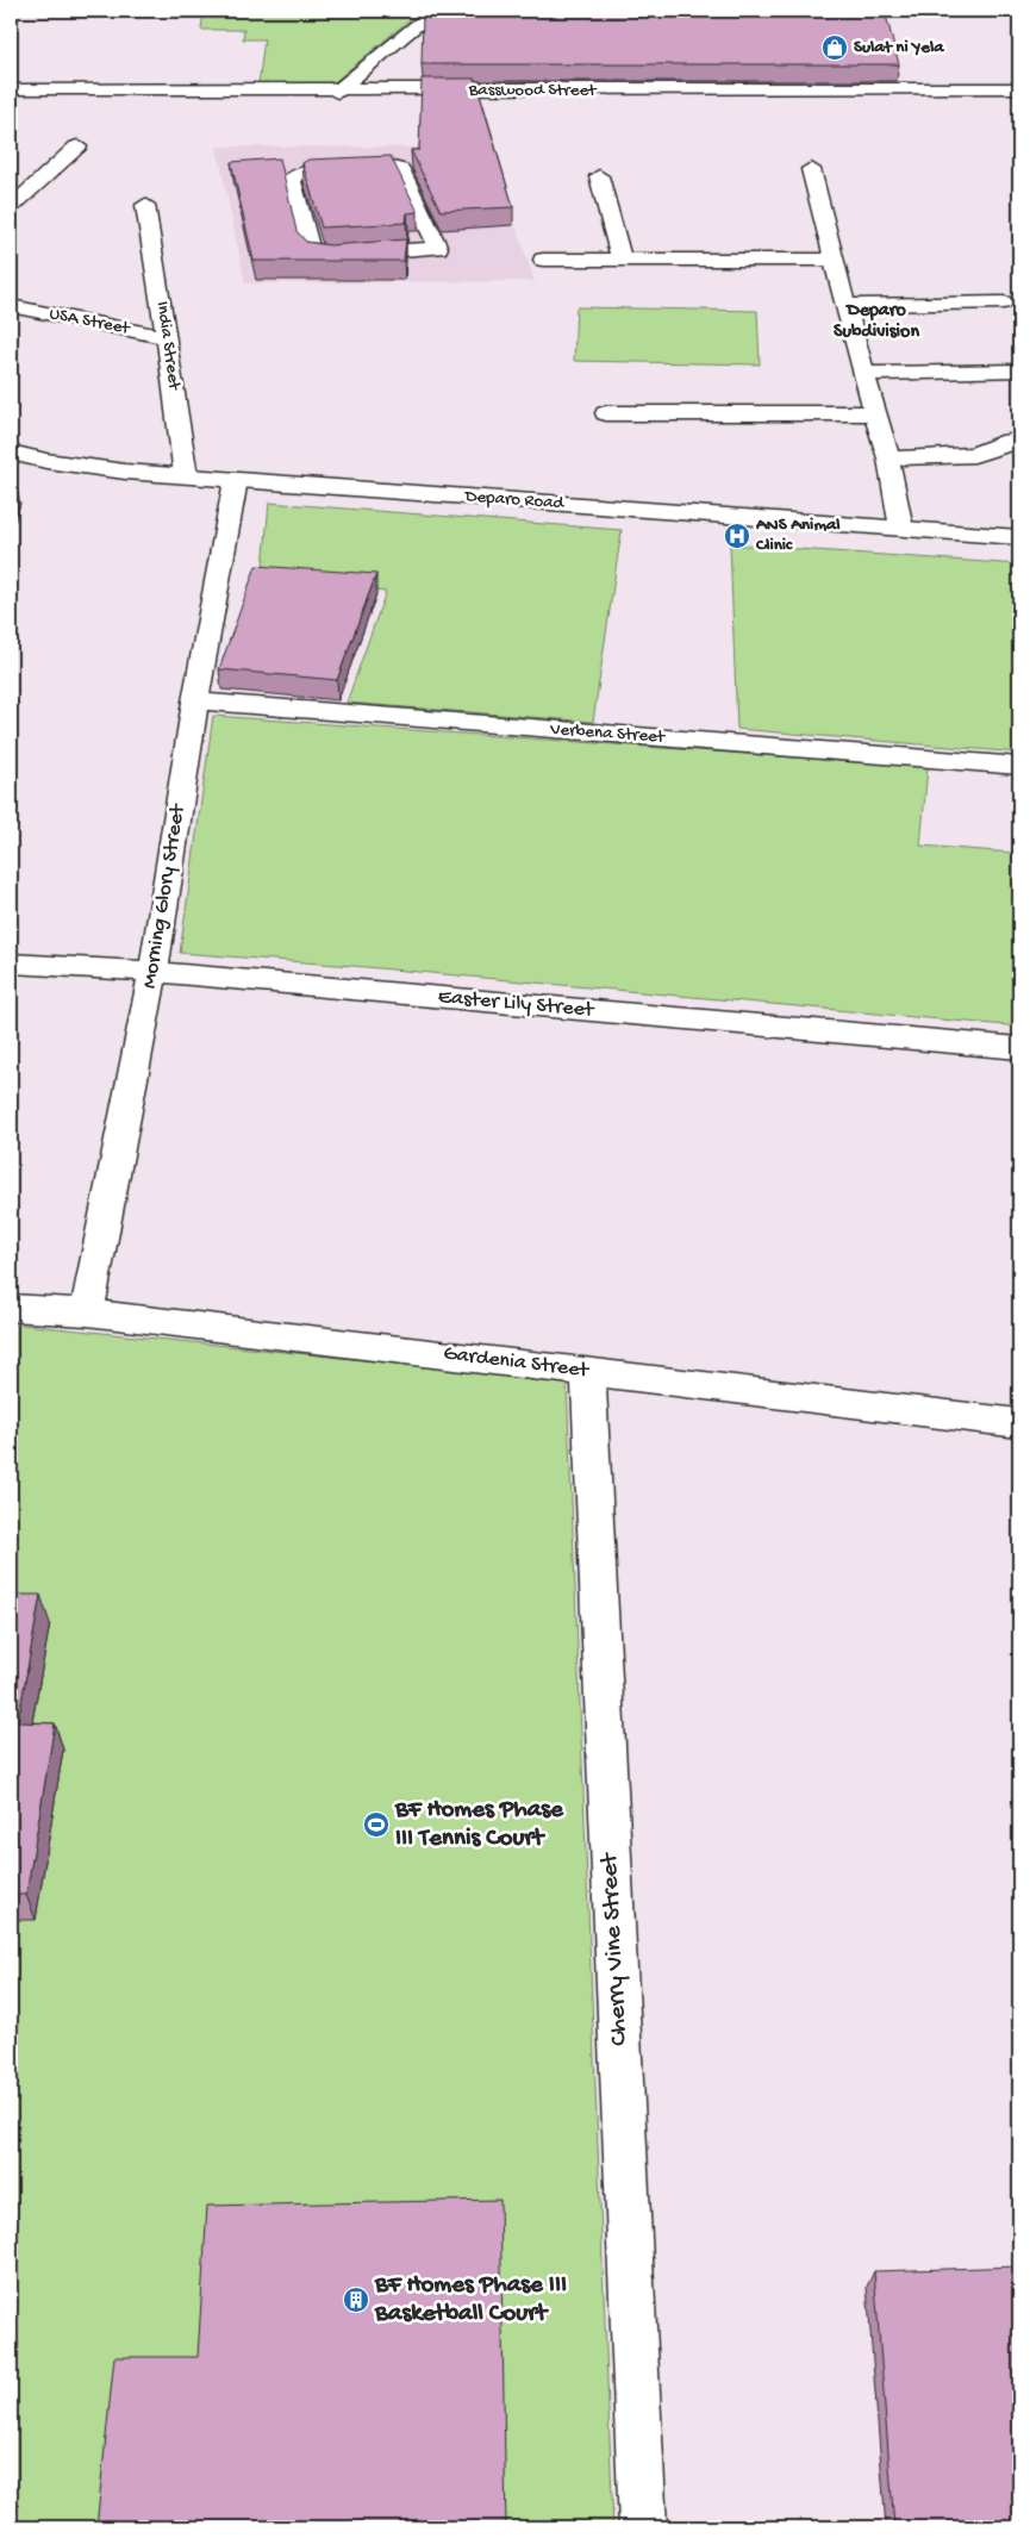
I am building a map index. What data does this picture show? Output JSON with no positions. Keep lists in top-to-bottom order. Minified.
{"streets":{"street":["Basswood Street","USA Street","India Street","Deparo Road","Verbena Street","Morning Glory Street","Easter Lily Street","Gardenia Street","Cherry Vine Street"]},"crossings":[["USA Street","India Street"],["India Street","Deparo Road"],["Deparo Road","Morning Glory Street"],["Verbena Street","Morning Glory Street"],["Morning Glory Street","Easter Lily Street"],["Morning Glory Street","Gardenia Street"],["Gardenia Street","Cherry Vine Street"]],"districts":["Deparo Subdivision"],"places":{"shop":["Sulat ni Yela"],"hospital":["ANS Animal Clinic"],"sports":["BF Homes Phase III Tennis Court"],"building":["BF Homes Phase III Basketball Court"]}}
